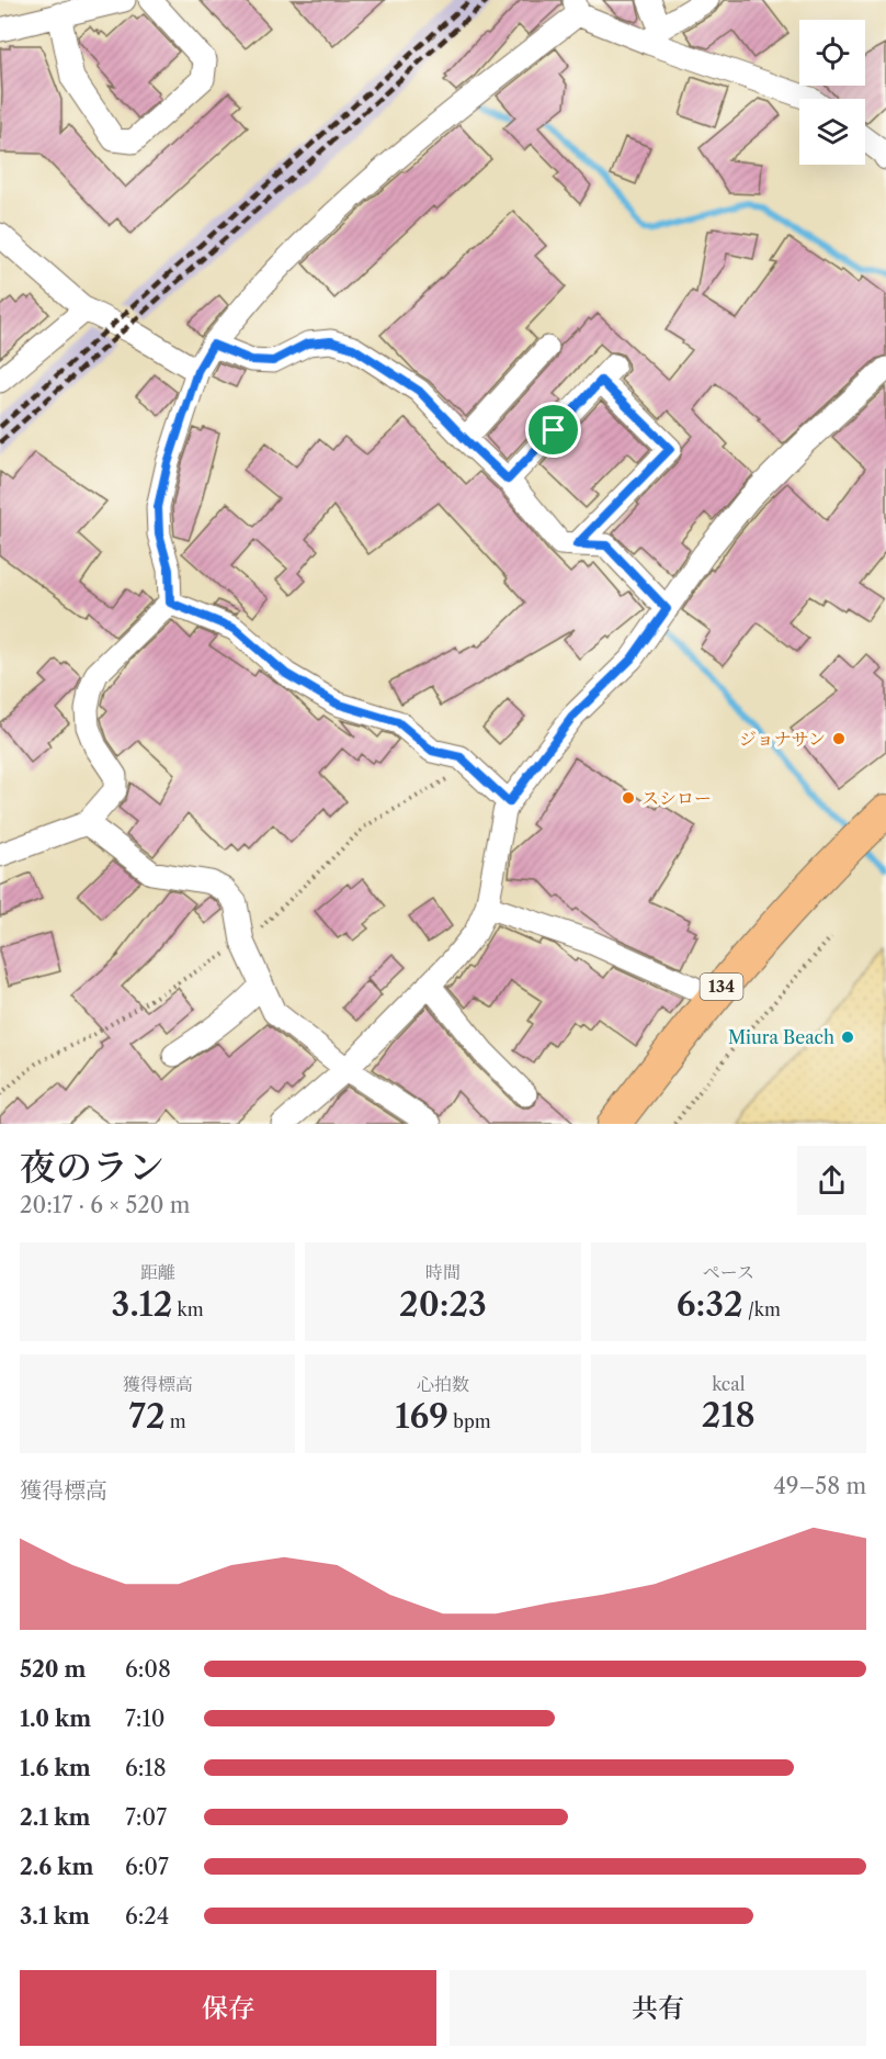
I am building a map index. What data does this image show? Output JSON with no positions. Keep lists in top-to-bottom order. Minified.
{"streets":{"highway":["134"]},"places":["ジョナサン","スシロー","Miura Beach"],"page":{"heading":["夜のラン","20:17 · 6 × 520 m"],"stats":[["距離","3.12 km"],["時間","20:23"],["ペース","6:32 /km"],["獲得標高","72 m"],["心拍数","169 bpm"],["kcal","218"]],"chart":["獲得標高","49–58 m"],"list":[{"name":"520 m","note":"6:08"},{"name":"1.0 km","note":"7:10"},{"name":"1.6 km","note":"6:18"},{"name":"2.1 km","note":"7:07"},{"name":"2.6 km","note":"6:07"},{"name":"3.1 km","note":"6:24"}],"buttons":["保存","共有"]}}
